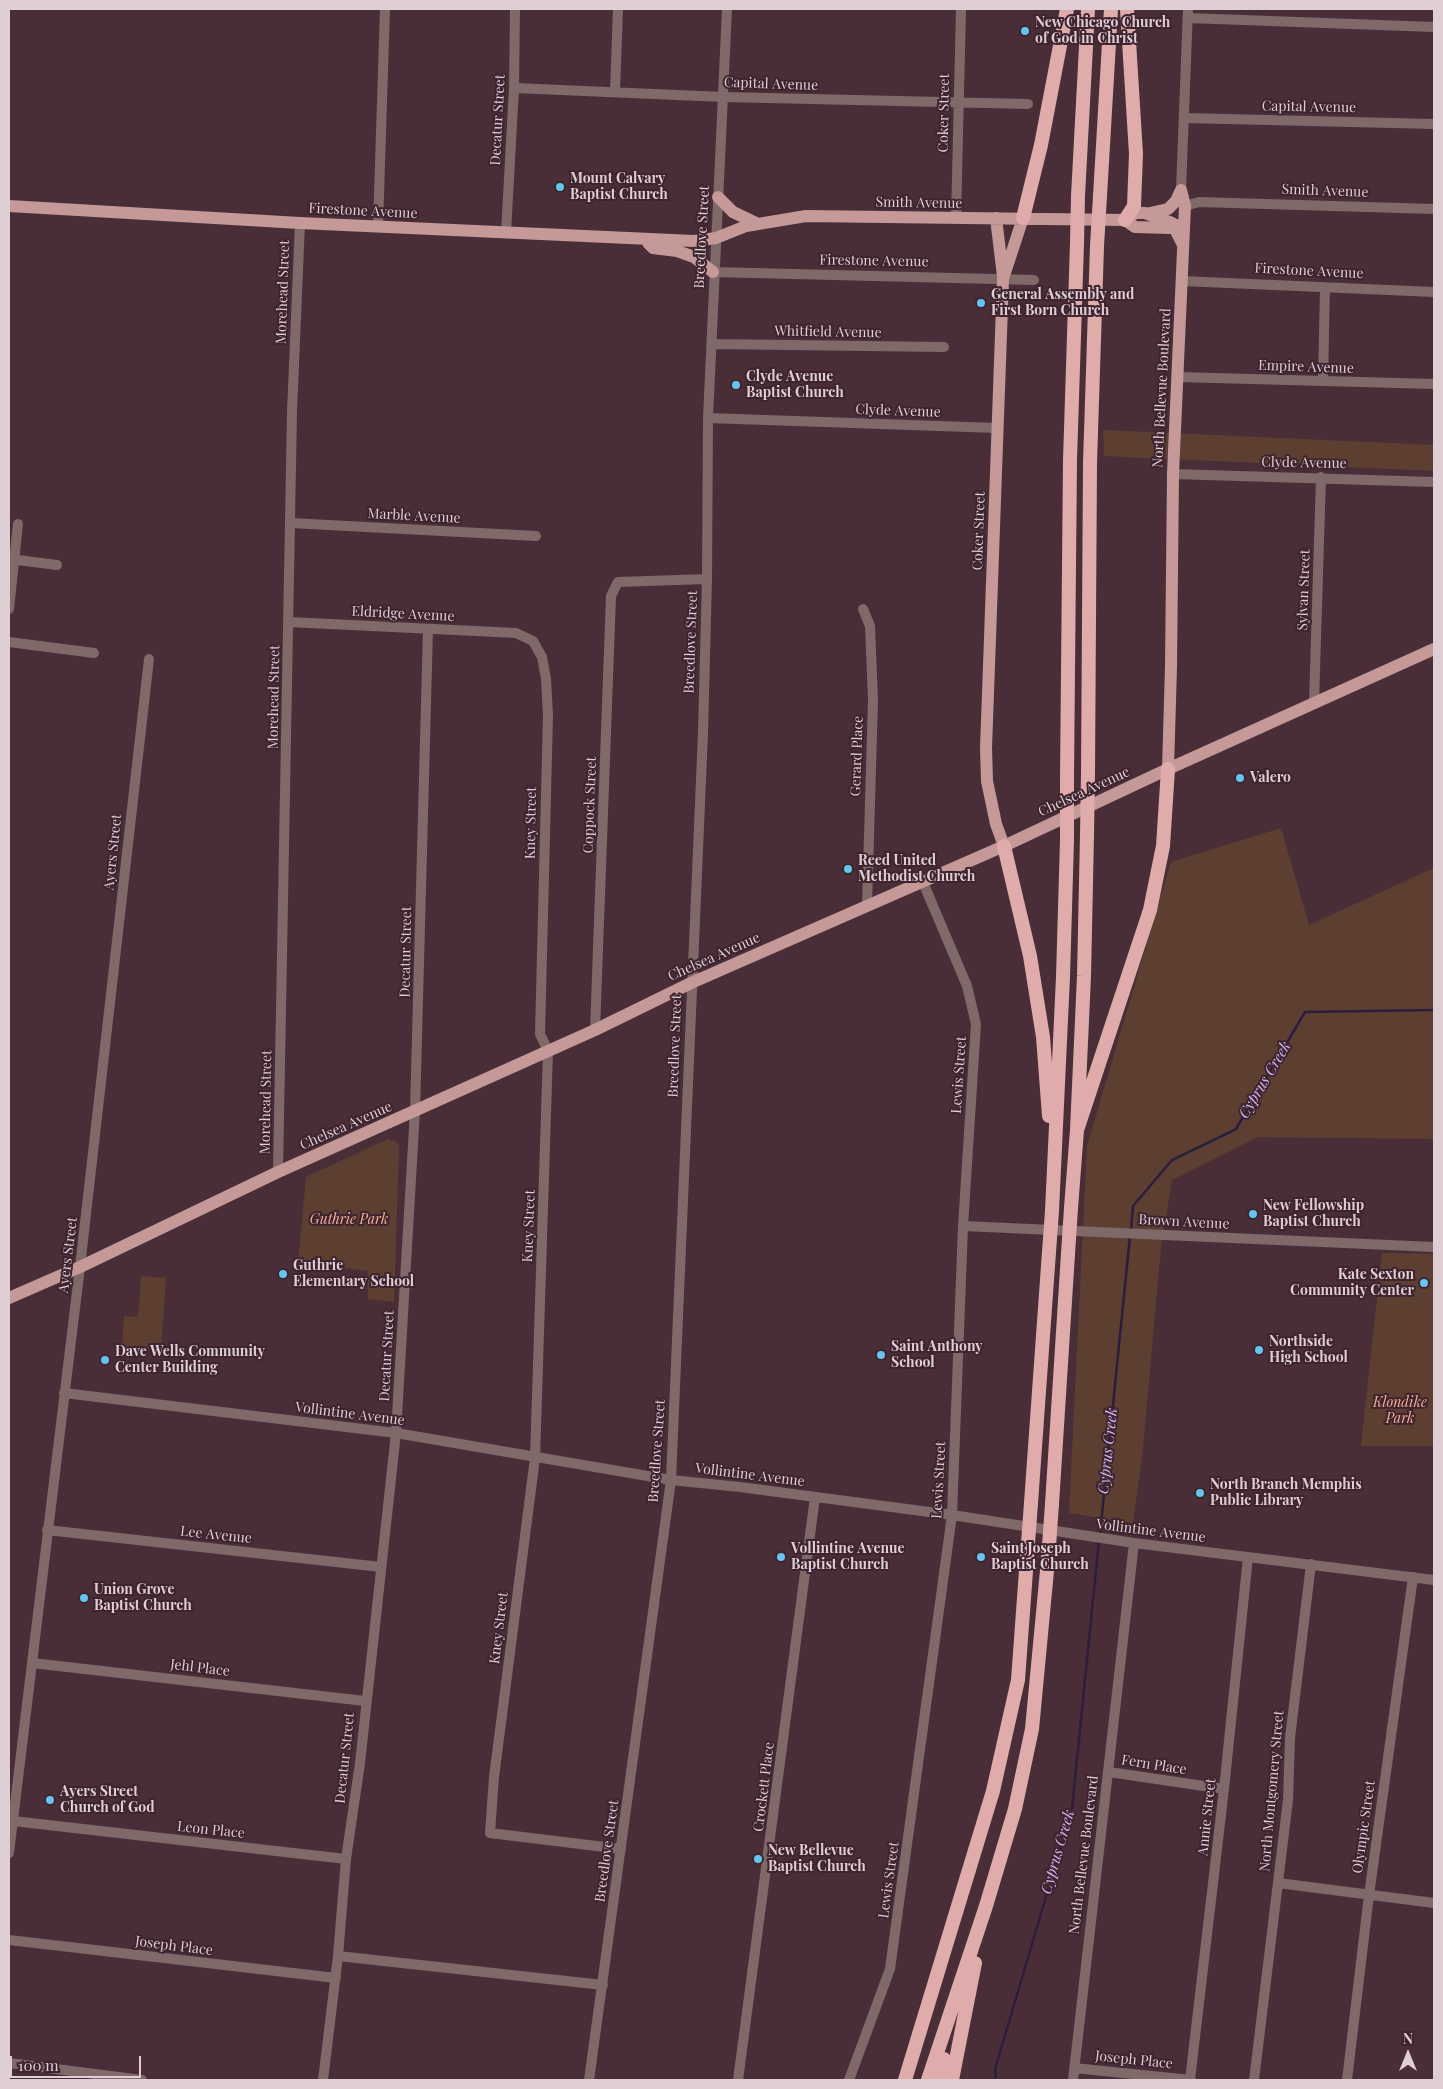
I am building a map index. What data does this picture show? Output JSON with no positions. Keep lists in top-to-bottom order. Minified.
{"streets":{"main road":["Coker Street","Smith Avenue","Firestone Avenue","North Bellevue Boulevard","Chelsea Avenue"],"street":["Capital Avenue","Decatur Street","Breedlove Street","Morehead Street","Whitfield Avenue","Empire Avenue","Clyde Avenue","Marble Avenue","Sylvan Street","Eldridge Avenue","Gerard Place","Coppock Street","Kney Street","Ayers Street","Lewis Street","Brown Avenue","Vollintine Avenue","Lee Avenue","Jehl Place","Fern Place","Crockett Place","North Montgomery Street","Annie Street","Olympic Street","Leon Place","Joseph Place"]},"crossings":[["Capital Avenue","Coker Street"],["Capital Avenue","Decatur Street"],["Capital Avenue","Breedlove Street"],["Capital Avenue","North Bellevue Boulevard"],["Coker Street","Smith Avenue"],["Coker Street","Firestone Avenue"],["Coker Street","Clyde Avenue"],["Coker Street","Chelsea Avenue"],["Decatur Street","Firestone Avenue"],["Decatur Street","Eldridge Avenue"],["Decatur Street","Chelsea Avenue"],["Decatur Street","Vollintine Avenue"],["Decatur Street","Lee Avenue"],["Decatur Street","Jehl Place"],["Decatur Street","Leon Place"],["Decatur Street","Joseph Place"],["Smith Avenue","Firestone Avenue"],["Smith Avenue","Breedlove Street"],["Smith Avenue","North Bellevue Boulevard"],["Firestone Avenue","Breedlove Street"],["Firestone Avenue","Morehead Street"],["Firestone Avenue","North Bellevue Boulevard"],["Breedlove Street","Whitfield Avenue"],["Breedlove Street","Clyde Avenue"],["Breedlove Street","Chelsea Avenue"],["Breedlove Street","Coppock Street"],["Breedlove Street","Kney Street"],["Breedlove Street","Vollintine Avenue"],["Morehead Street","Marble Avenue"],["Morehead Street","Eldridge Avenue"],["Morehead Street","Chelsea Avenue"],["Empire Avenue","North Bellevue Boulevard"],["North Bellevue Boulevard","Clyde Avenue"],["North Bellevue Boulevard","Chelsea Avenue"],["North Bellevue Boulevard","Vollintine Avenue"],["North Bellevue Boulevard","Fern Place"],["North Bellevue Boulevard","Joseph Place"],["Clyde Avenue","Sylvan Street"],["Sylvan Street","Chelsea Avenue"],["Eldridge Avenue","Kney Street"],["Gerard Place","Chelsea Avenue"],["Chelsea Avenue","Coppock Street"],["Chelsea Avenue","Kney Street"],["Chelsea Avenue","Ayers Street"],["Chelsea Avenue","Lewis Street"],["Kney Street","Vollintine Avenue"],["Ayers Street","Vollintine Avenue"],["Ayers Street","Lee Avenue"],["Ayers Street","Jehl Place"],["Ayers Street","Leon Place"],["Lewis Street","Brown Avenue"],["Lewis Street","Vollintine Avenue"],["Vollintine Avenue","Crockett Place"],["Vollintine Avenue","North Montgomery Street"],["Vollintine Avenue","Annie Street"],["Vollintine Avenue","Olympic Street"],["Fern Place","Annie Street"],["Annie Street","Joseph Place"]],"water":["Cyprus Creek"],"parks":["Guthrie Park","Klondike Park"],"places":["New Chicago Church of God in Christ","Mount Calvary Baptist Church","General Assembly and First Born Church","Clyde Avenue Baptist Church","Valero","Reed United Methodist Church","New Fellowship Baptist Church","Guthrie Elementary School","Kate Sexton Community Center","Northside High School","Saint Anthony School","Dave Wells Community Center Building","North Branch Memphis Public Library","Vollintine Avenue Baptist Church","Saint Joseph Baptist Church","Union Grove Baptist Church","Ayers Street Church of God","New Bellevue Baptist Church"],"scale_bar":"100 m","north":"top"}
